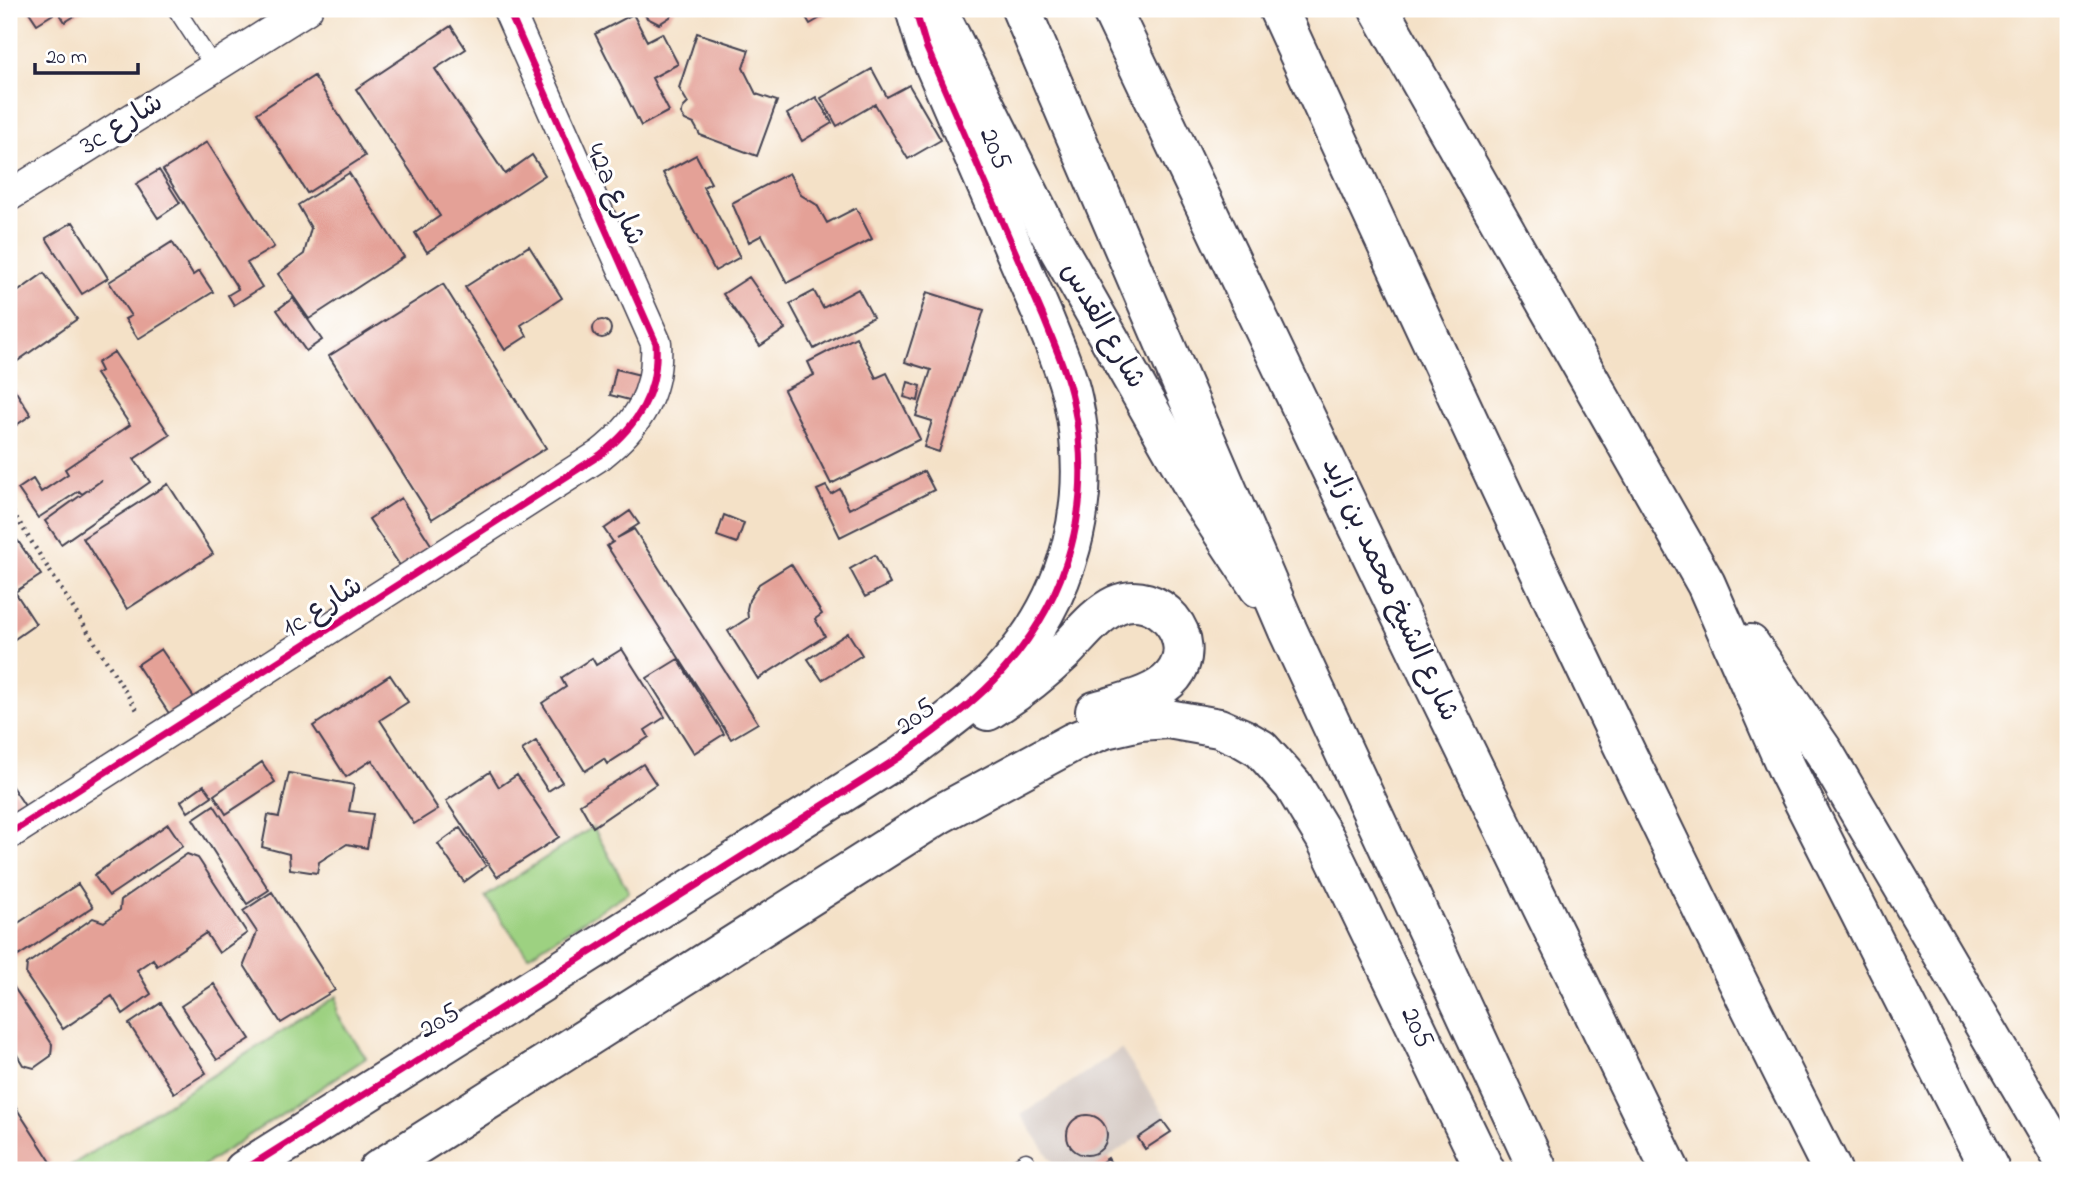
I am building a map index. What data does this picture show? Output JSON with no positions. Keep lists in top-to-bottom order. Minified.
{"streets":{"main road":["205","شارع القدس","شارع الشيخ محمد بن زايد"],"street":["3c شارع","42a شارع","1c شارع"]},"crossings":[["42a شارع","1c شارع"]],"scale_bar":"20 m"}
